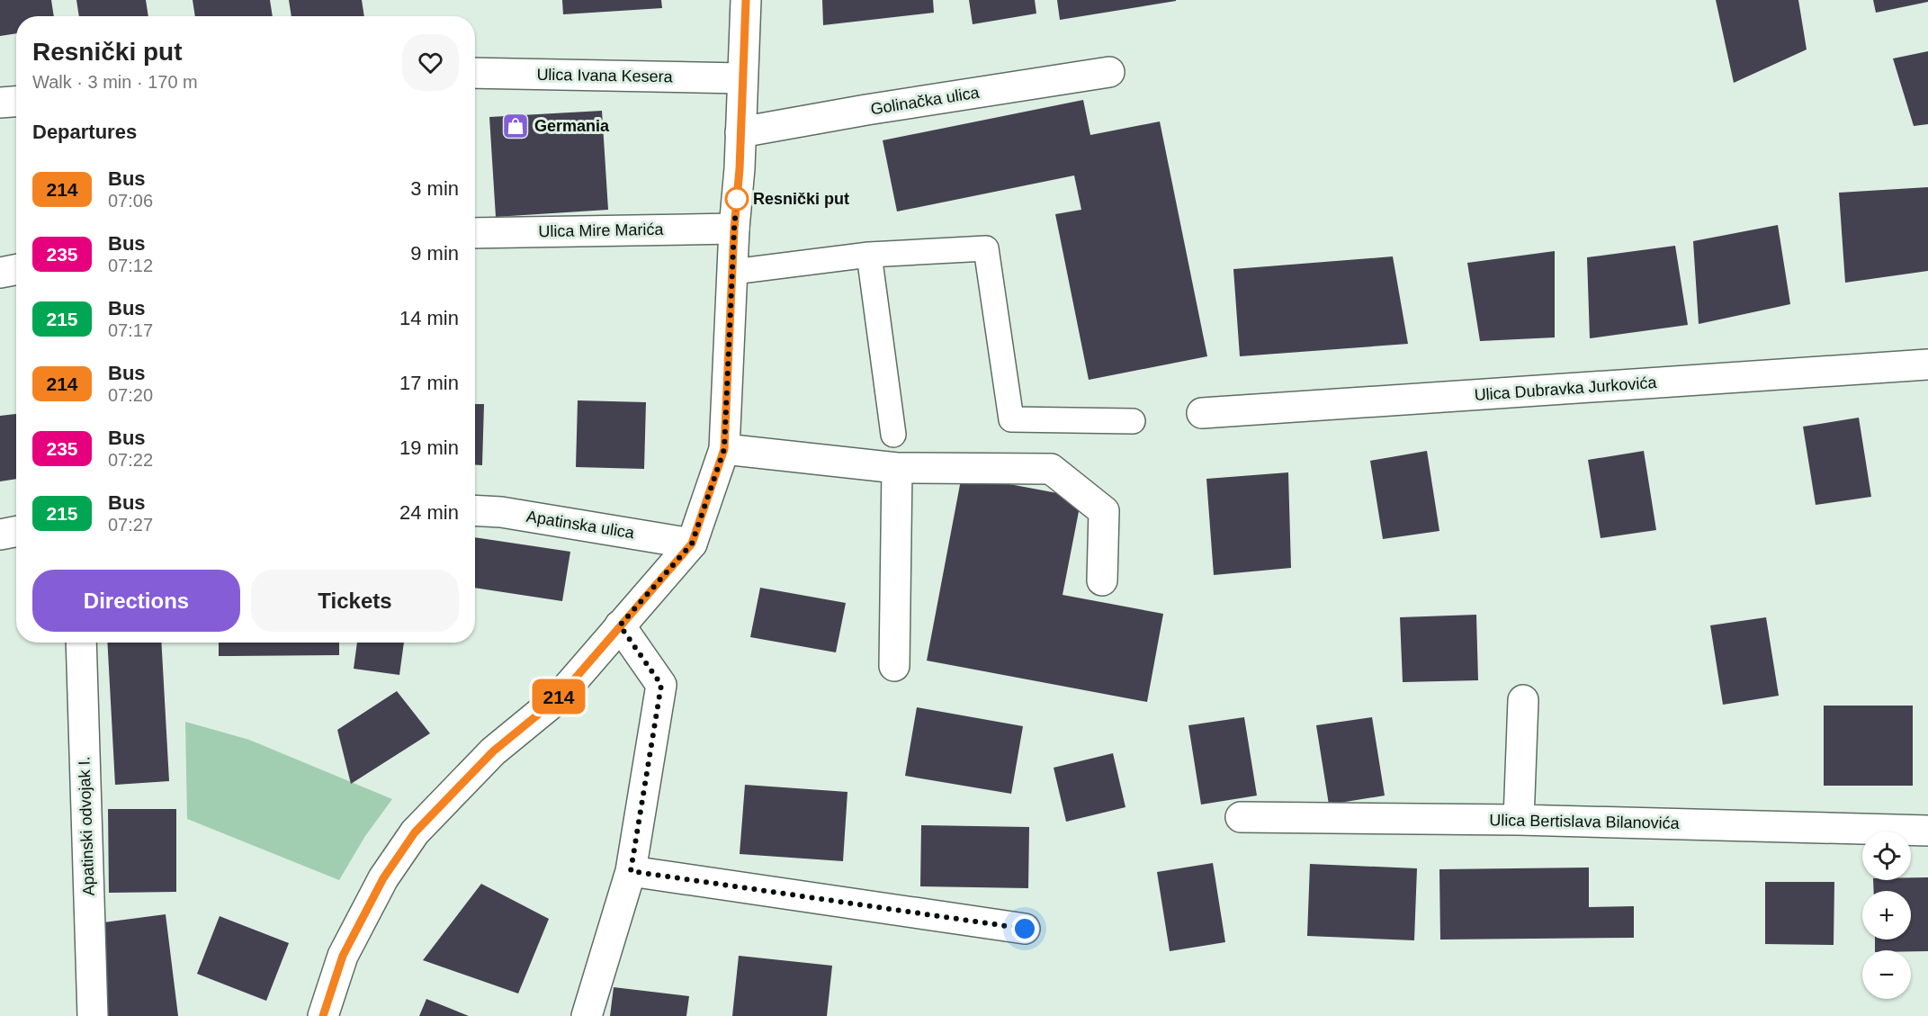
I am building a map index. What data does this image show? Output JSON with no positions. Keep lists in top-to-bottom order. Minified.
{"streets":{"street":["Ulica Ivana Kesera","Golinačka ulica","Ulica Mire Marića","Ulica Dubravka Jurkovića","Apatinska ulica","Ulica Bertislava Bilanovića","Apatinski odvojak I."]},"places":{"shop":["Germania"],"other":["Resnički put"]},"lines":["bus line 214"],"page":{"on_map":"214","heading":[["Resnički put","Walk · 3 min · 170 m"],"Departures"],"list":[{"mark":"214","name":"Bus","note":"07:06","value":"3 min"},{"mark":"235","name":"Bus","note":"07:12","value":"9 min"},{"mark":"215","name":"Bus","note":"07:17","value":"14 min"},{"mark":"214","name":"Bus","note":"07:20","value":"17 min"},{"mark":"235","name":"Bus","note":"07:22","value":"19 min"},{"mark":"215","name":"Bus","note":"07:27","value":"24 min"}],"buttons":["Directions","Tickets"],"map_buttons":["+","−"]}}
